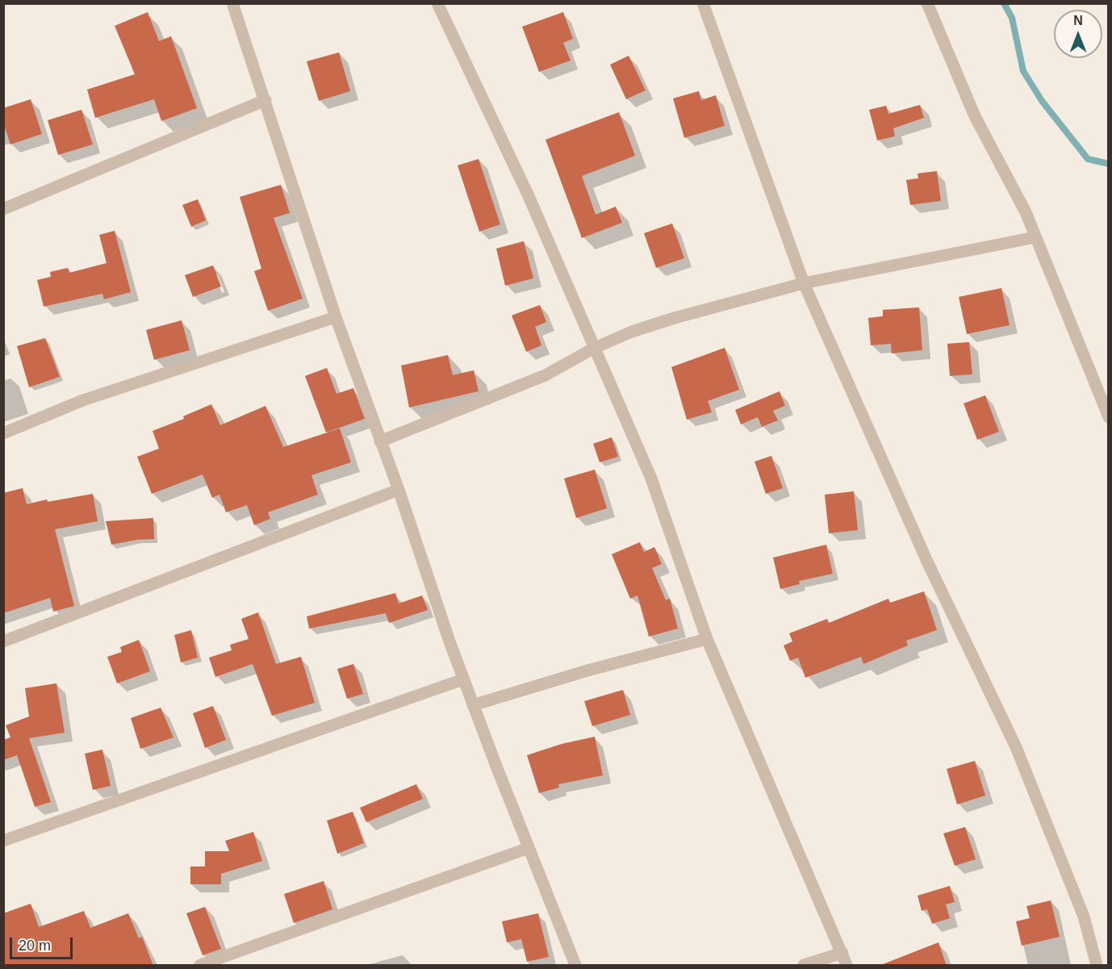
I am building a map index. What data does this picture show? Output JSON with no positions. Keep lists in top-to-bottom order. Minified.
{"scale_bar":"20 m","north":"top"}
